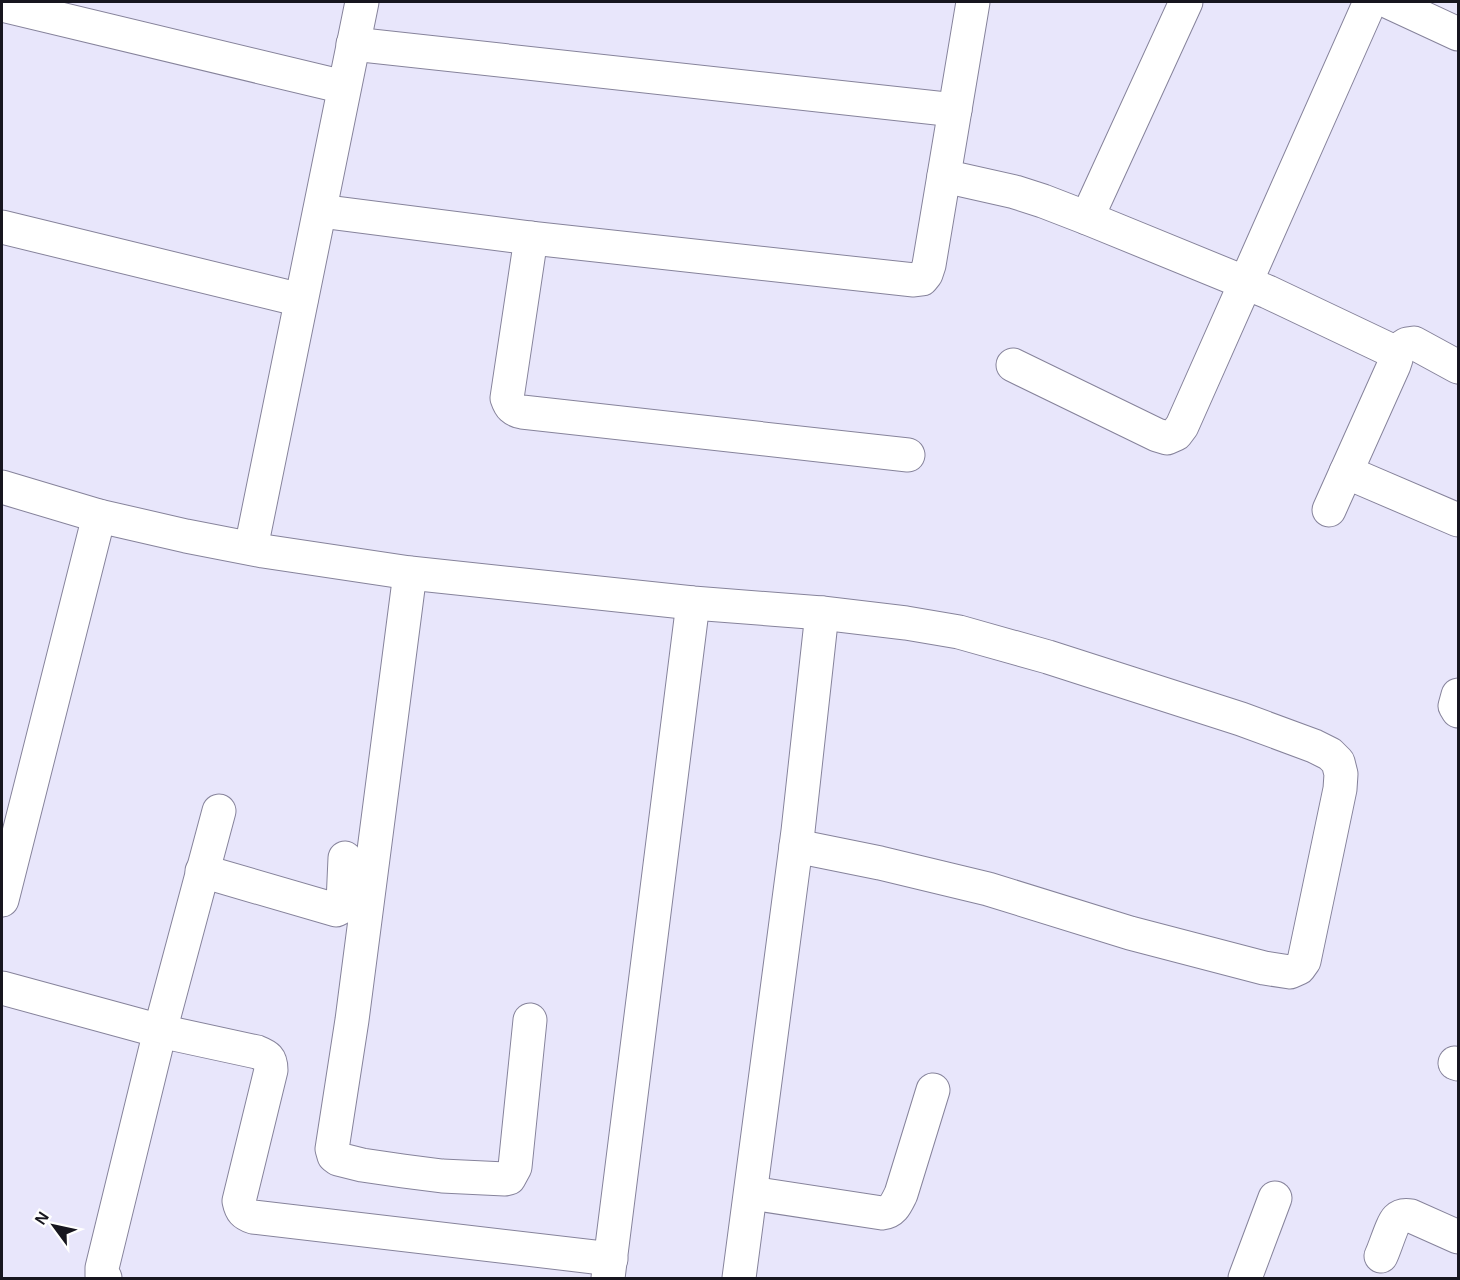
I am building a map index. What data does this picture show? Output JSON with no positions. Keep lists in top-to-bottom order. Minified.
{"north":"top left"}
